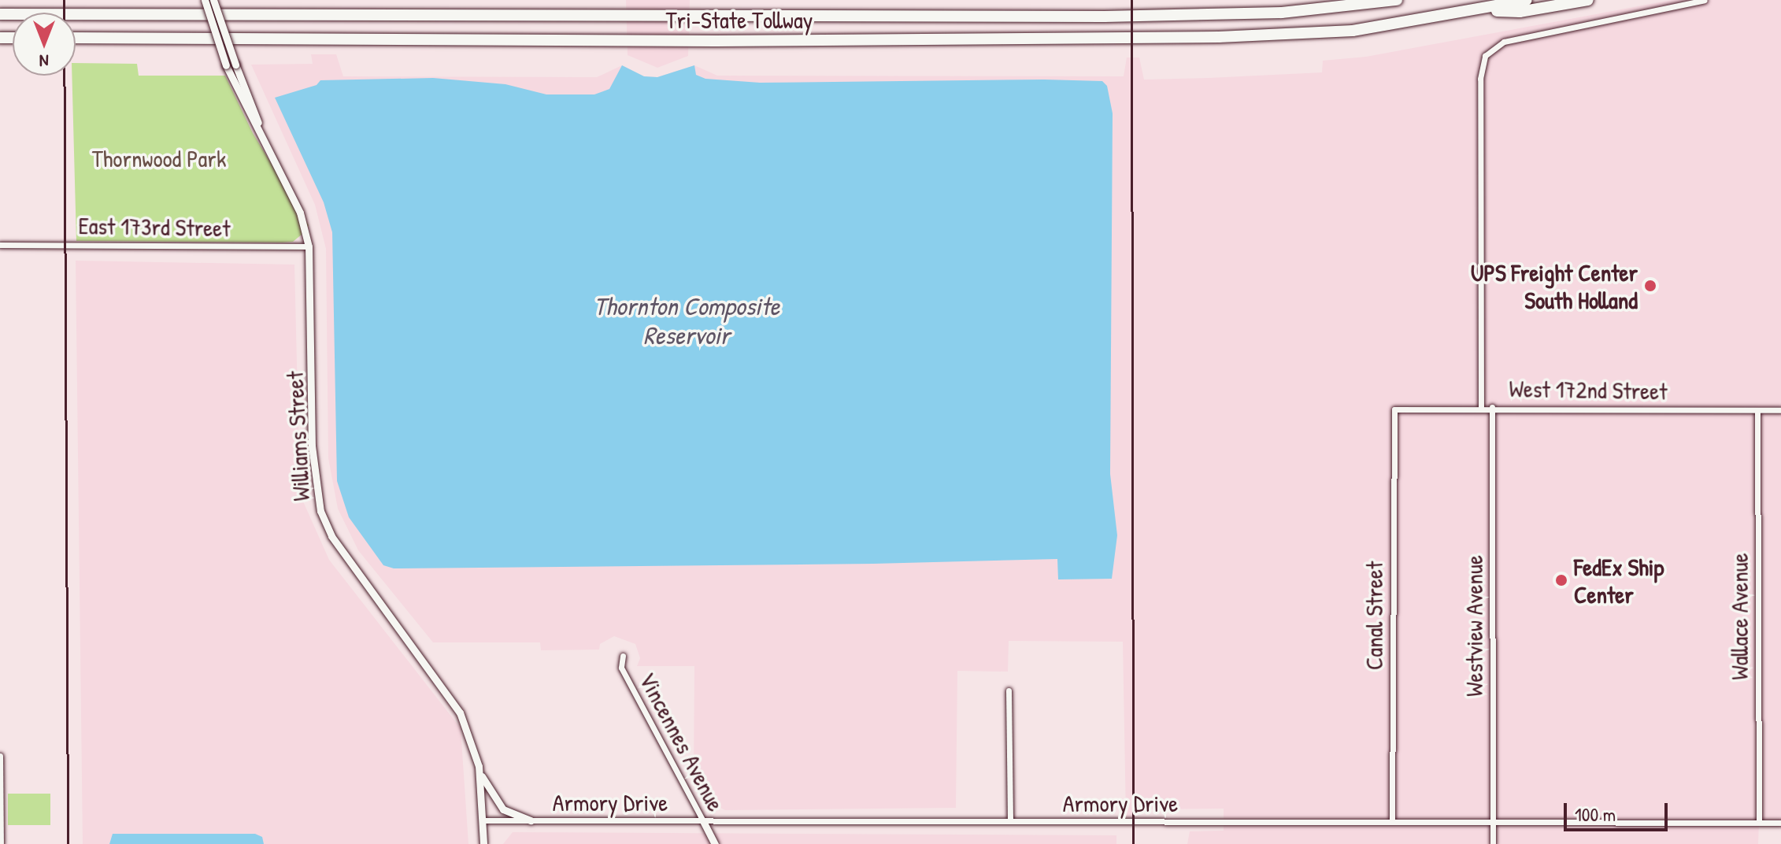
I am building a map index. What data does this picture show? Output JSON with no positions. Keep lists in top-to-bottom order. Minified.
{"streets":{"highway":["Tri-State Tollway"],"street":["East 173rd Street","West 172nd Street","Williams Street","Canal Street","Wallace Avenue","Westview Avenue","Vincennes Avenue","Armory Drive"]},"crossings":[["East 173rd Street","Williams Street"],["West 172nd Street","Canal Street"],["West 172nd Street","Wallace Avenue"],["West 172nd Street","Westview Avenue"],["Williams Street","Armory Drive"],["Canal Street","Armory Drive"],["Wallace Avenue","Armory Drive"],["Westview Avenue","Armory Drive"],["Vincennes Avenue","Armory Drive"]],"water":["Thornton Composite Reservoir"],"parks":["Thornwood Park"],"places":["UPS Freight Center South Holland","FedEx Ship Center"],"scale_bar":"100 m","north":"bottom"}
